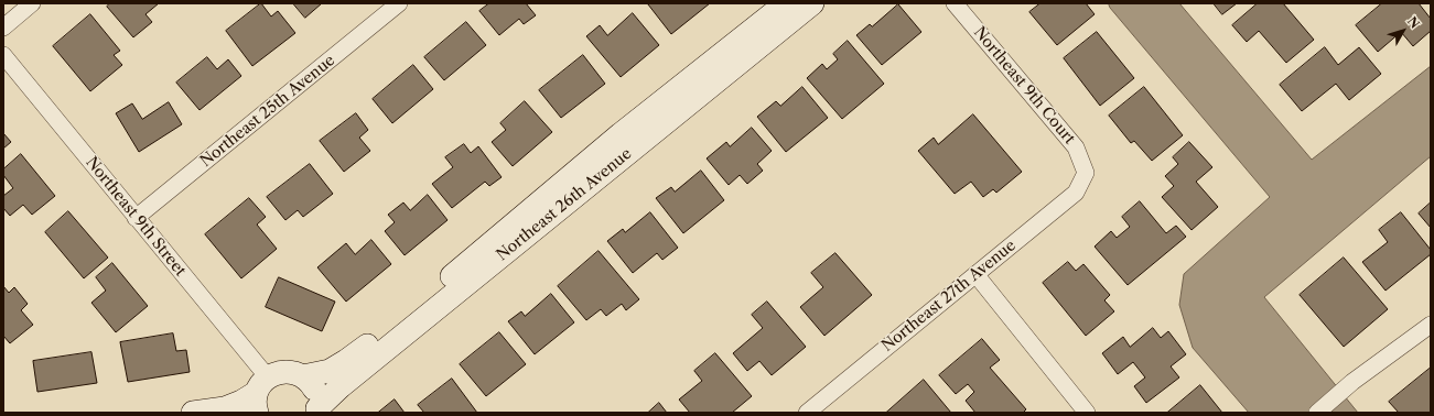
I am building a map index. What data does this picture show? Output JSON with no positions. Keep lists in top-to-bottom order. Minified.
{"streets":{"street":["Northeast 9th Court","Northeast 25th Avenue","Northeast 26th Avenue","Northeast 9th Street","Northeast 27th Avenue"]},"crossings":[["Northeast 9th Court","Northeast 27th Avenue"],["Northeast 25th Avenue","Northeast 9th Street"]],"north":"top right"}
